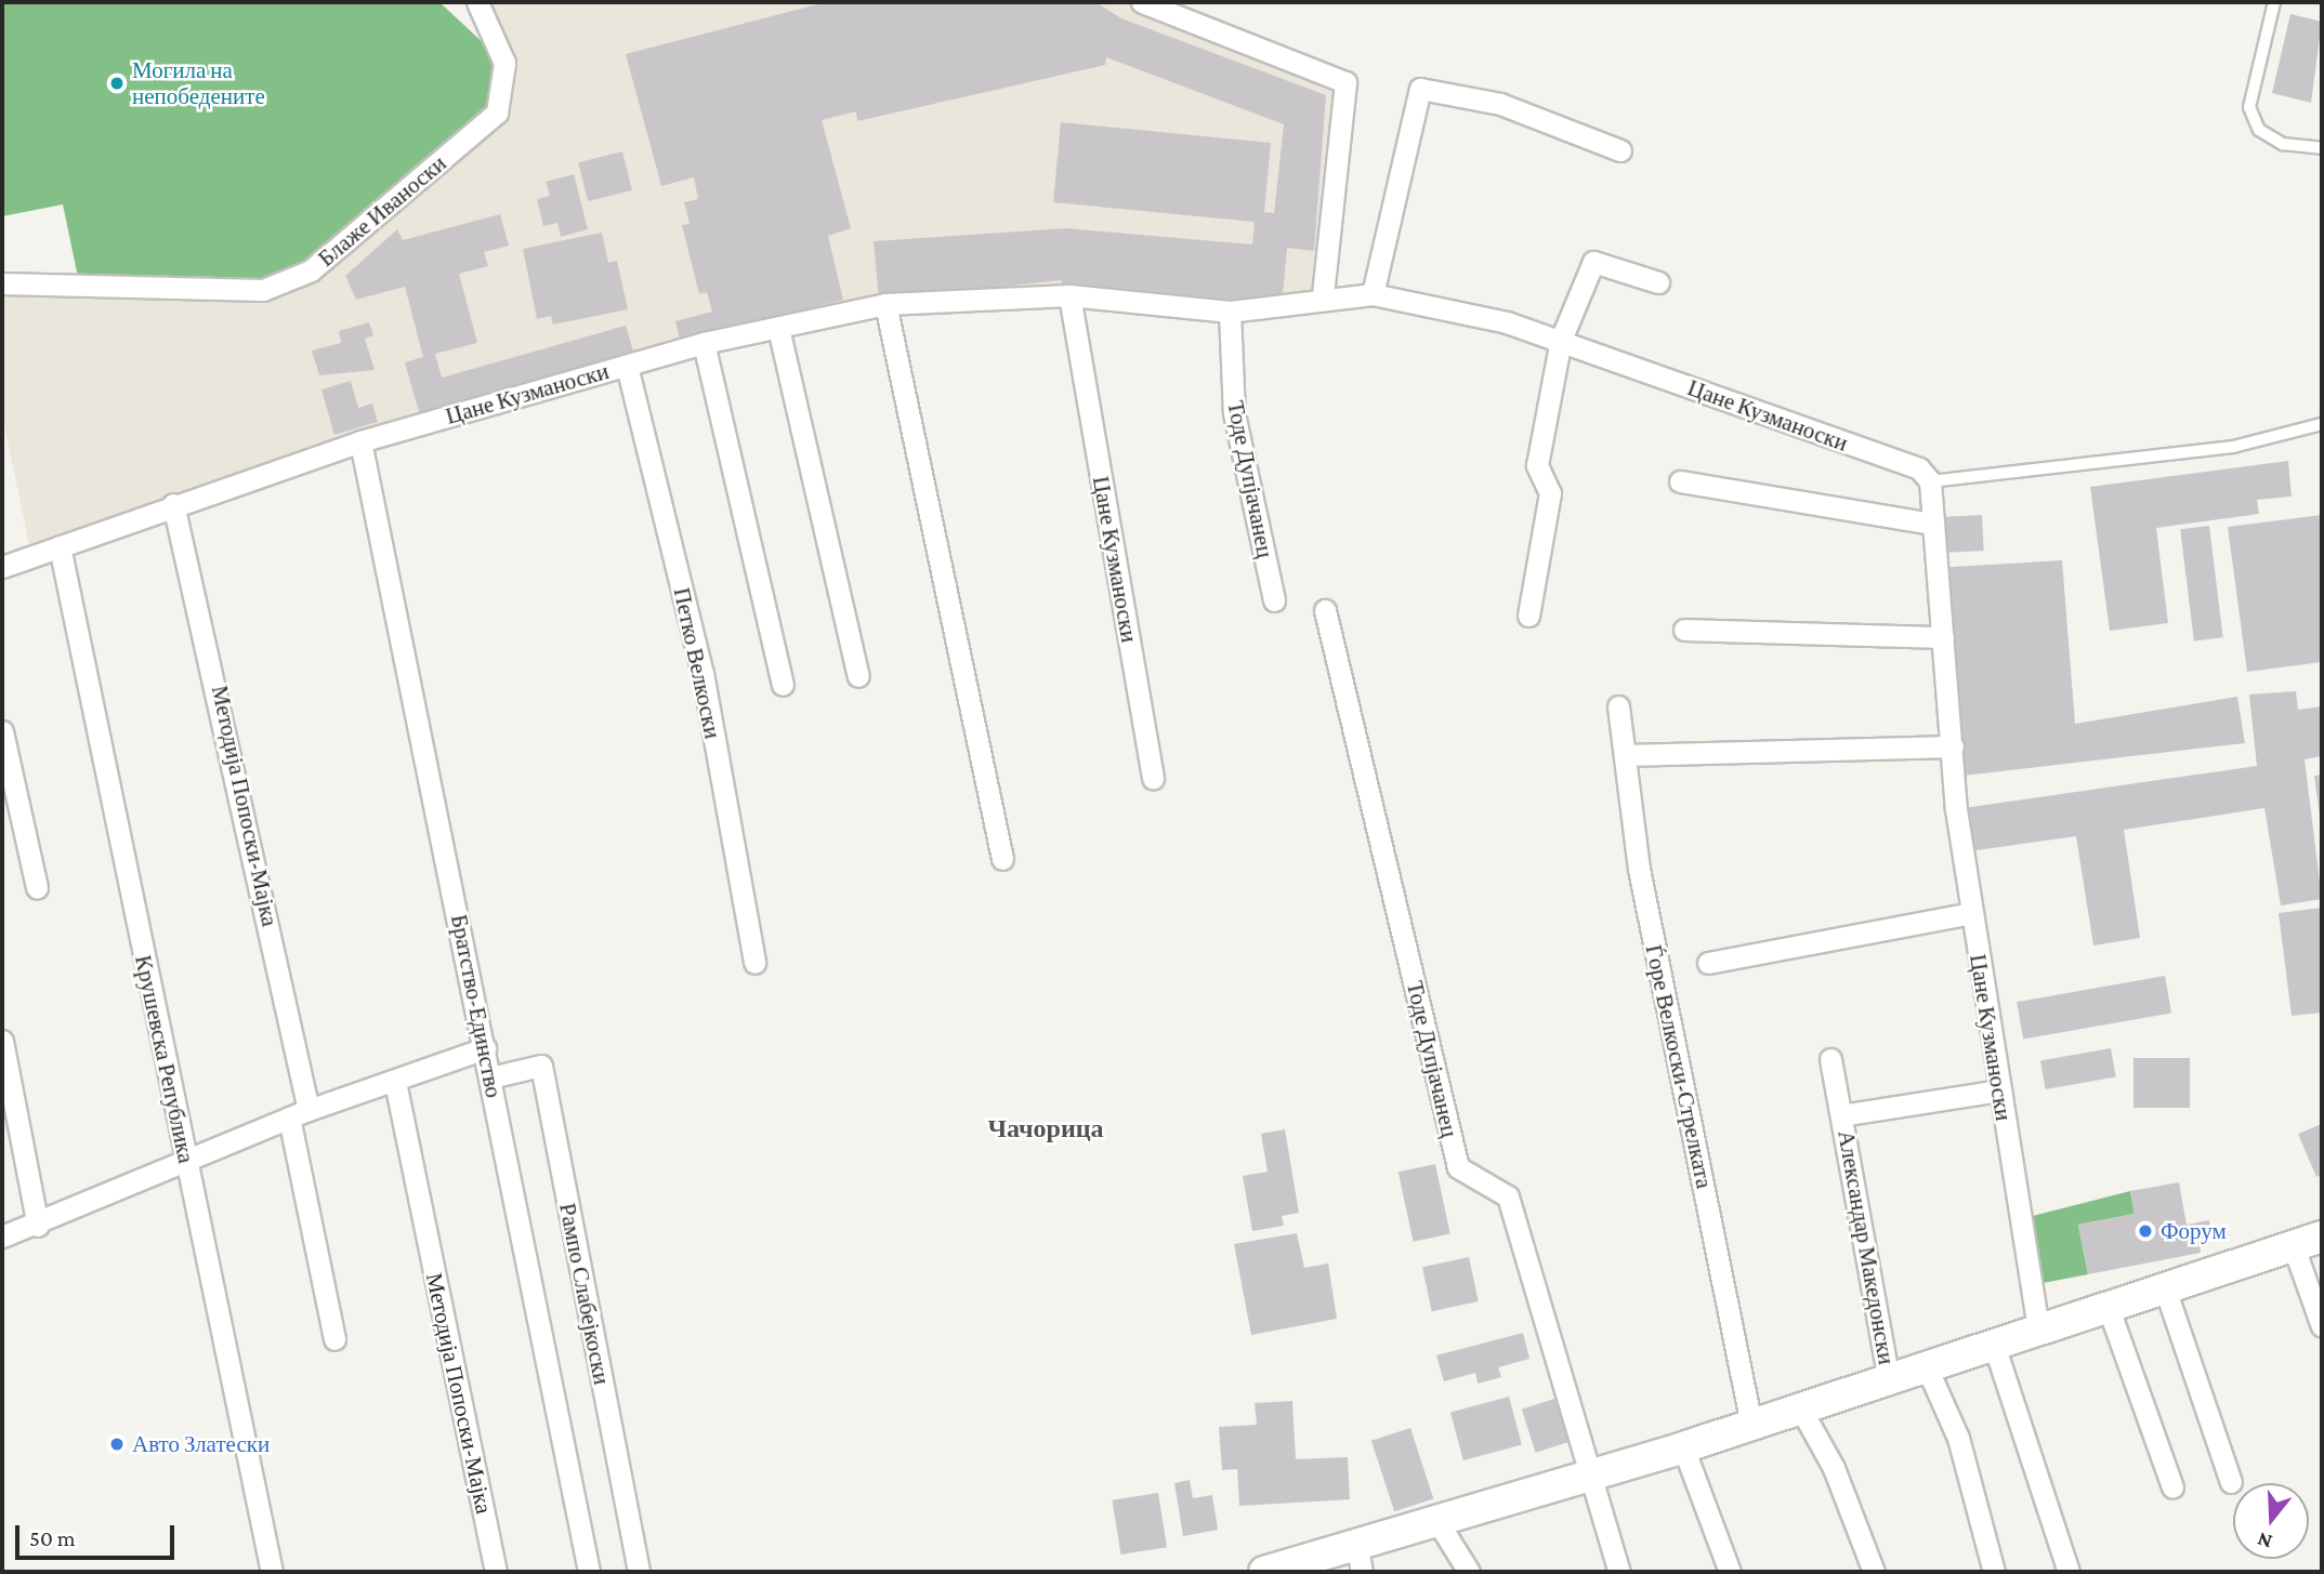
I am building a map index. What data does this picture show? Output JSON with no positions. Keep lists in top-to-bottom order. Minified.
{"streets":{"street":["Блаже Иваноски","Цане Кузманоски","Тоде Дупјачанец","Петко Велкоски","Методија Попоски-Мајка","Братство-Единство","Крушевска Република","Ѓоре Велкоски-Стрелката","Александар Македонски","Рампо Слабејкоски"]},"crossings":[["Цане Кузманоски","Тоде Дупјачанец"],["Цане Кузманоски","Петко Велкоски"],["Цане Кузманоски","Методија Попоски-Мајка"],["Цане Кузманоски","Братство-Единство"],["Цане Кузманоски","Крушевска Република"],["Цане Кузманоски","Александар Македонски"],["Тоде Дупјачанец","Александар Македонски"],["Братство-Единство","Рампо Слабејкоски"],["Ѓоре Велкоски-Стрелката","Александар Македонски"]],"districts":["Чачорица"],"places":["Могила на непобедените","Форум","Авто Златески"],"scale_bar":"50 m","north":"bottom"}
